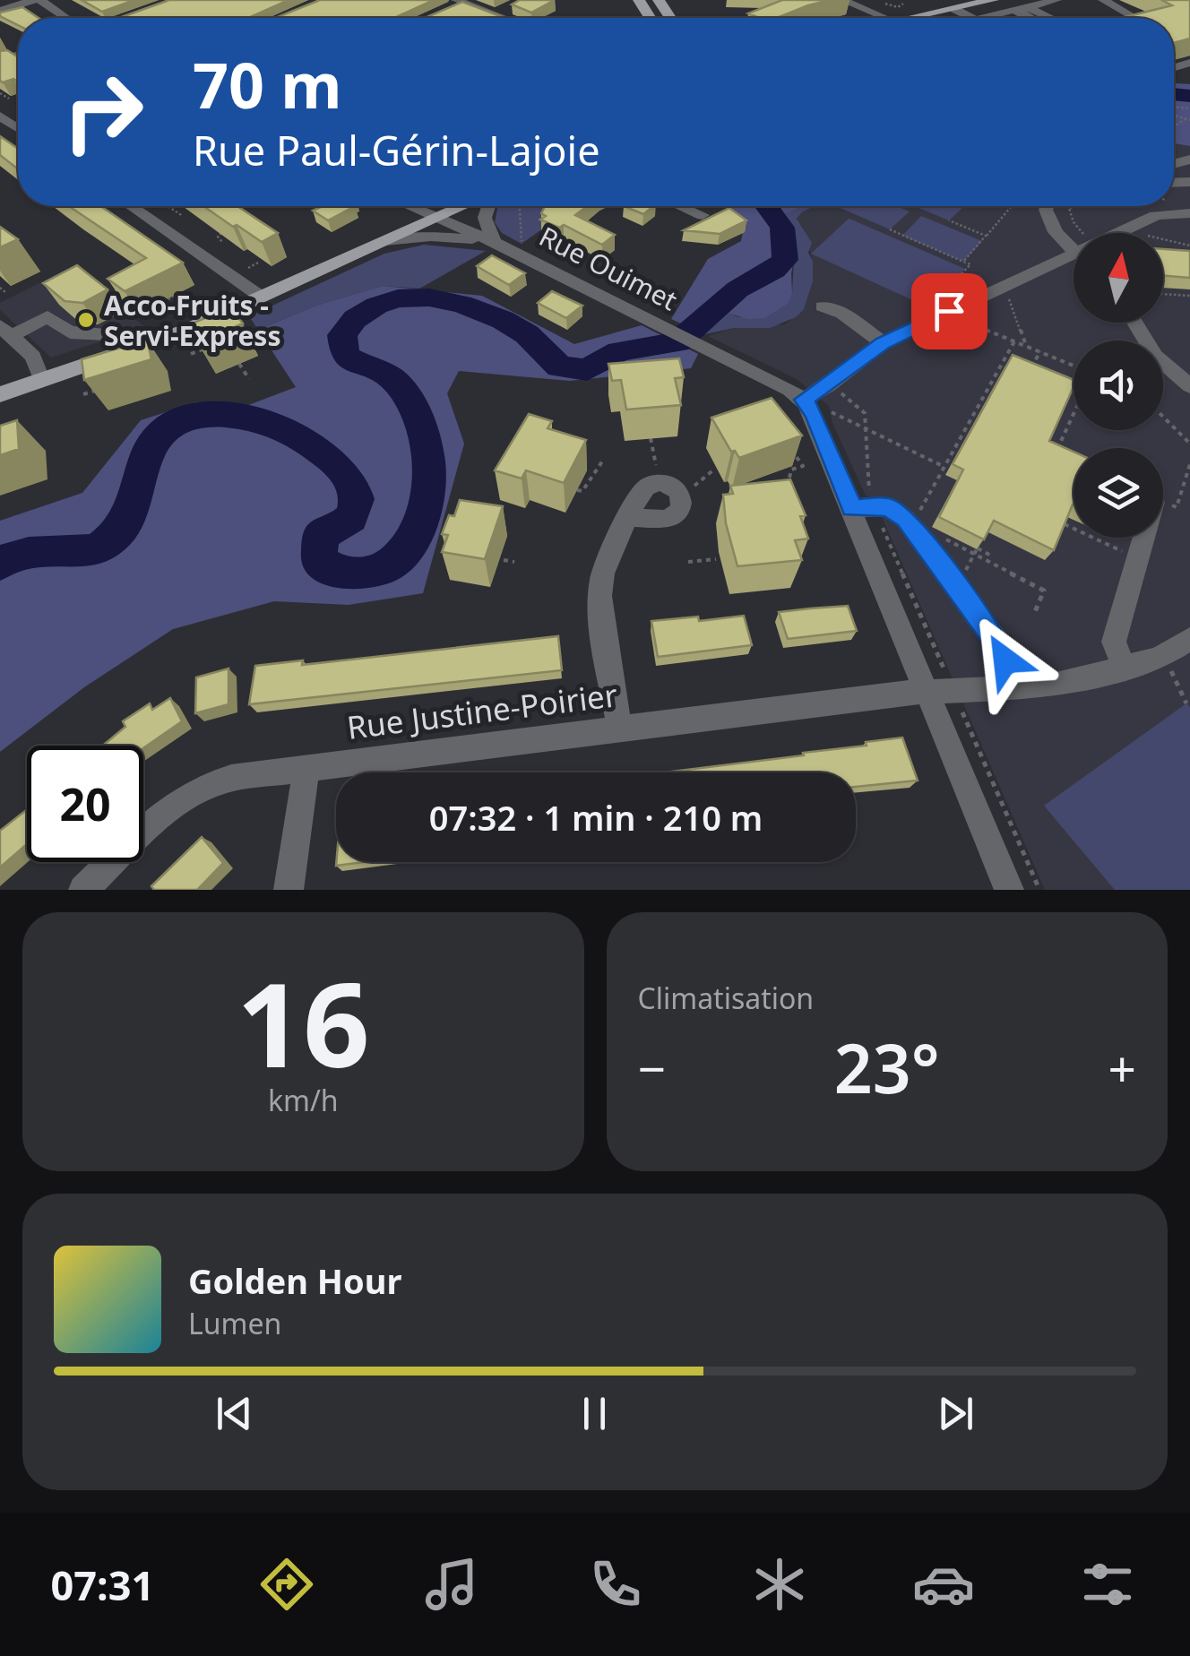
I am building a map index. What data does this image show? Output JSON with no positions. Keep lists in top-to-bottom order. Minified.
{"streets":{"street":["Rue Ouimet","Rue Justine-Poirier"]},"places":["Acco-Fruits - Servi-Express"],"north":"top","page":{"turn":["70 m","Rue Paul-Gérin-Lajoie"],"limit":"20","trip":"07:32 · 1 min · 210 m","tile":[["16","km/h"],"Climatisation"],"heat":["−","23°","+"],"song":["Golden Hour","Lumen"],"tabs":"07:31"}}
